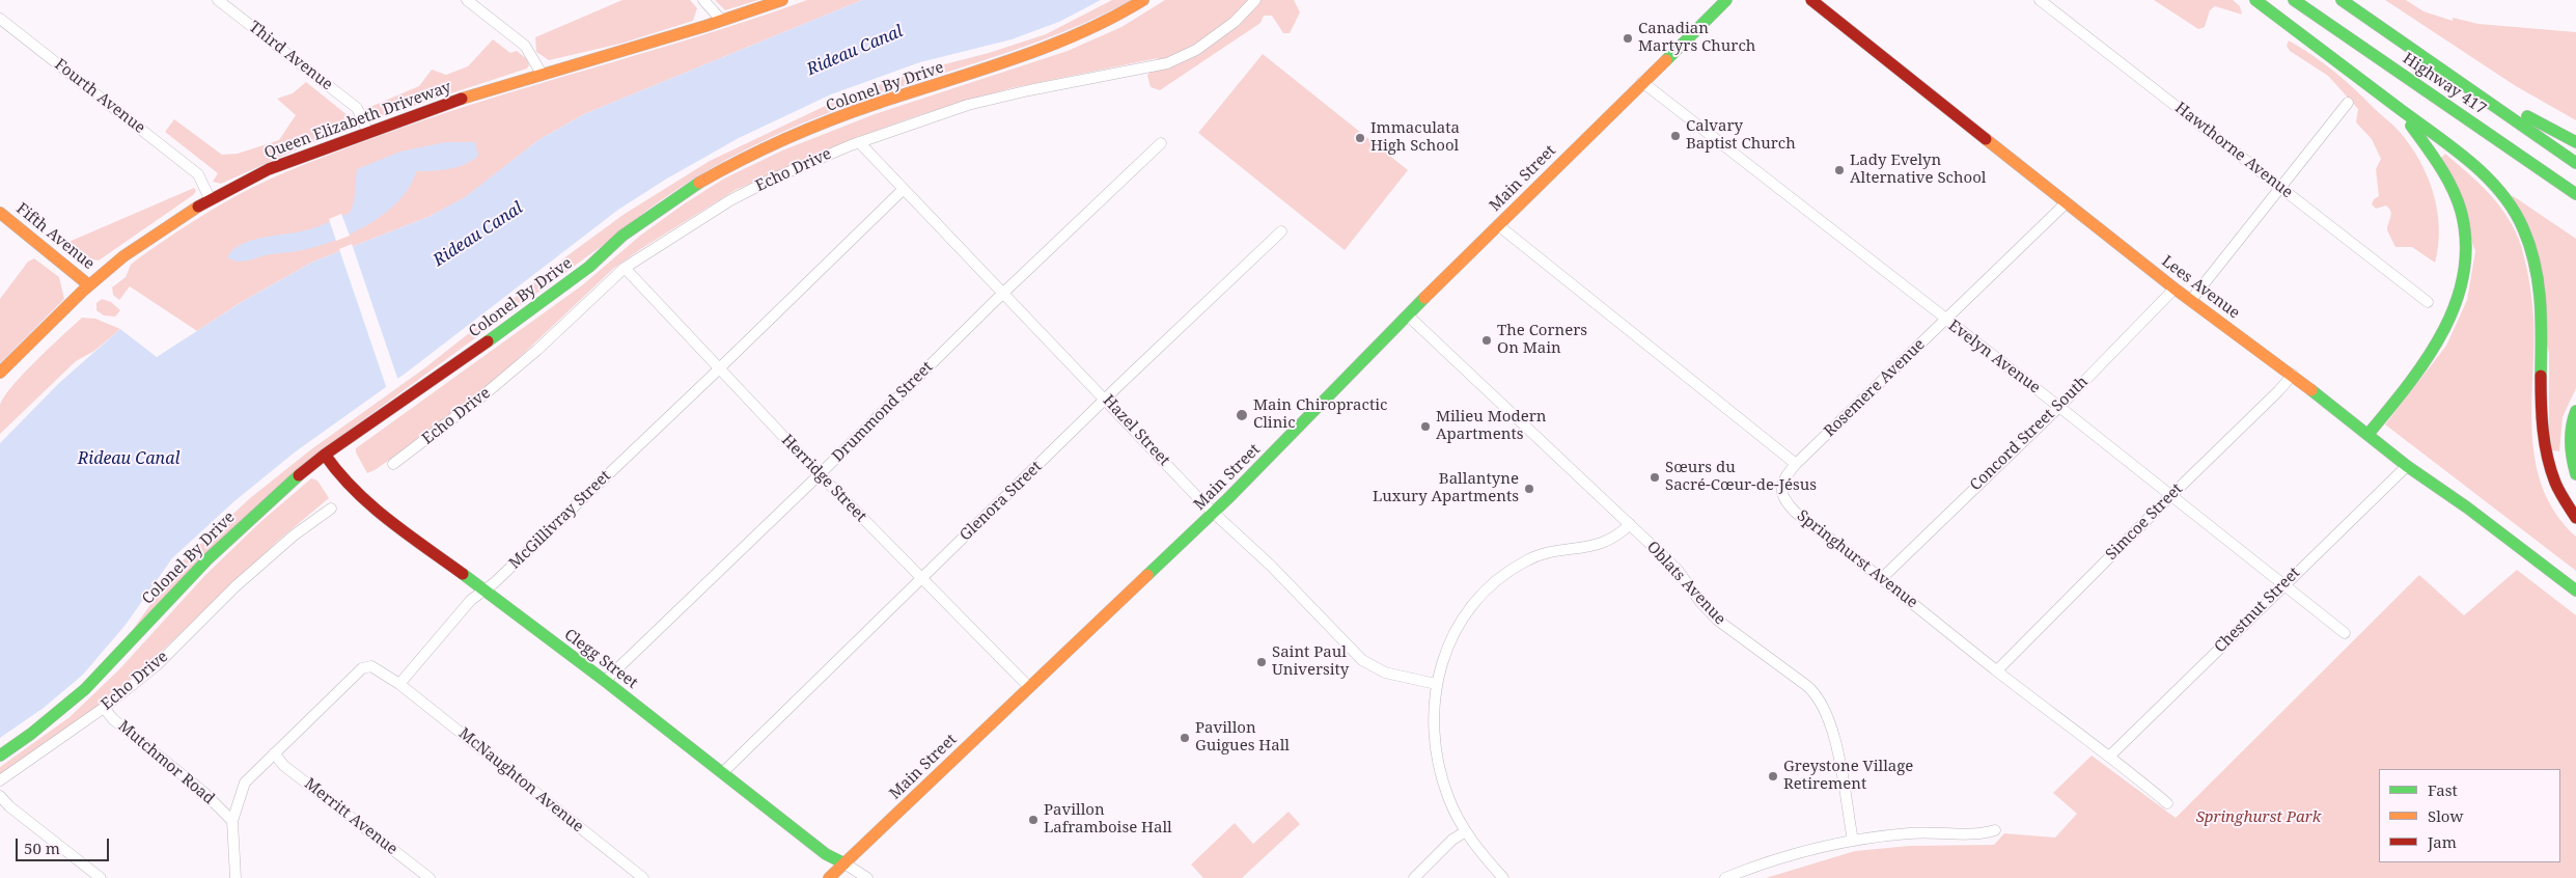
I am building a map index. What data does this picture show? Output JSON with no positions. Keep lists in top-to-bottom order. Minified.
{"streets":{"main road":["Highway 417","Colonel By Drive","Queen Elizabeth Driveway","Main Street","Fifth Avenue","Lees Avenue","Clegg Street"],"street":["Third Avenue","Fourth Avenue","Hawthorne Avenue","Echo Drive","Evelyn Avenue","Rosemere Avenue","Drummond Street","Hazel Street","Concord Street South","Herridge Street","Glenora Street","McGillivray Street","Simcoe Street","Springhurst Avenue","Oblats Avenue","Chestnut Street","Mutchmor Road","McNaughton Avenue","Merritt Avenue"]},"crossings":[["Third Avenue","Queen Elizabeth Driveway"],["Colonel By Drive","Clegg Street"],["Fourth Avenue","Queen Elizabeth Driveway"],["Queen Elizabeth Driveway","Fifth Avenue"],["Echo Drive","Hazel Street"],["Echo Drive","Herridge Street"],["Echo Drive","Mutchmor Road"],["Main Street","Evelyn Avenue"],["Main Street","Hazel Street"],["Main Street","Herridge Street"],["Main Street","Oblats Avenue"],["Main Street","Clegg Street"],["Lees Avenue","Rosemere Avenue"],["Lees Avenue","Concord Street South"],["Lees Avenue","Simcoe Street"],["Lees Avenue","Chestnut Street"],["Evelyn Avenue","Rosemere Avenue"],["Evelyn Avenue","Concord Street South"],["Evelyn Avenue","Simcoe Street"],["Evelyn Avenue","Chestnut Street"],["Rosemere Avenue","Springhurst Avenue"],["Drummond Street","Hazel Street"],["Drummond Street","Herridge Street"],["Drummond Street","Clegg Street"],["Hazel Street","Glenora Street"],["Hazel Street","McGillivray Street"],["Concord Street South","Springhurst Avenue"],["Herridge Street","Glenora Street"],["Herridge Street","McGillivray Street"],["Glenora Street","Clegg Street"],["McGillivray Street","Clegg Street"],["McGillivray Street","McNaughton Avenue"],["Simcoe Street","Springhurst Avenue"],["Springhurst Avenue","Chestnut Street"]],"water":["Rideau Canal"],"parks":["Springhurst Park"],"places":["Canadian Martyrs Church","Calvary Baptist Church","Immaculata High School","Lady Evelyn Alternative School","The Corners On Main","Main Chiropractic Clinic","Milieu Modern Apartments","Sœurs du Sacré-Cœur-de-Jésus","Ballantyne Luxury Apartments","Saint Paul University","Pavillon Guigues Hall","Greystone Village Retirement","Pavillon Laframboise Hall"],"legend":["Fast","Slow","Jam"],"scale_bar":"50 m"}
